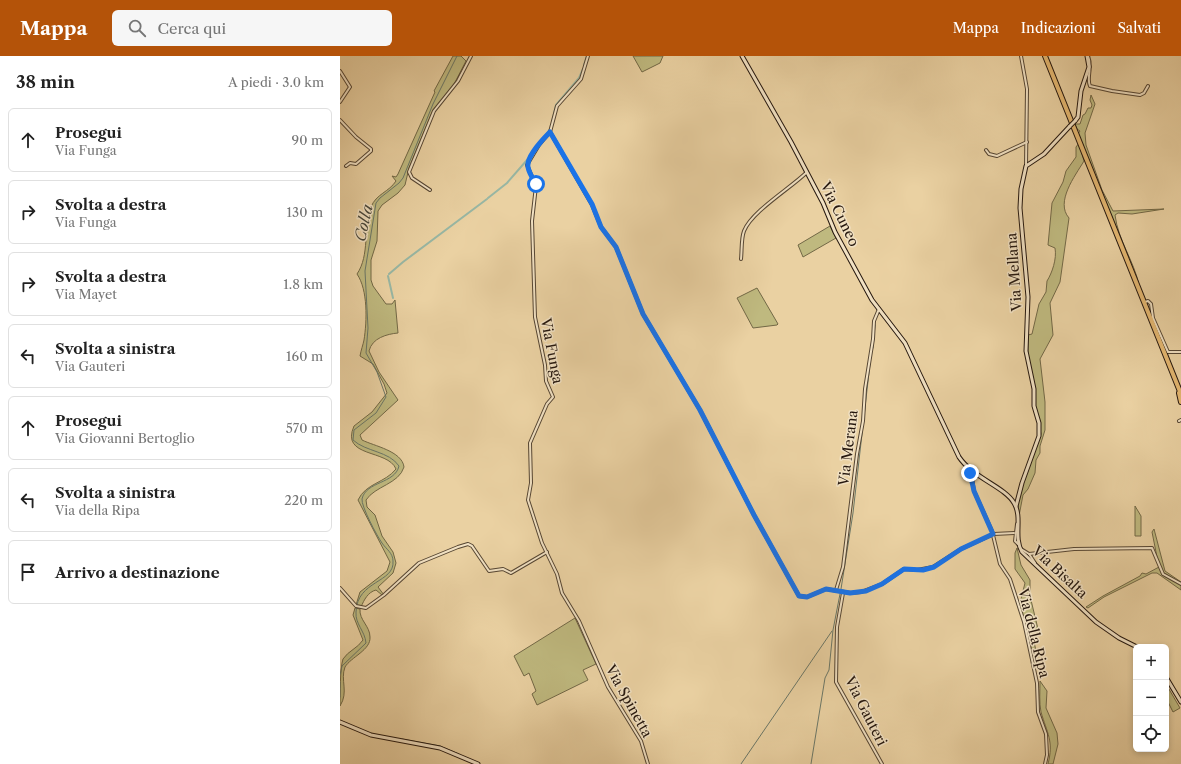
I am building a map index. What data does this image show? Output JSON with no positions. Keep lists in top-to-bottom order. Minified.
{"streets":{"street":["Via Cuneo","Via Mellana","Via Funga","Via Merana","Via Bisalta","Via della Ripa","Via Spinetta","Via Gauteri"]},"crossings":[["Via Cuneo","Via Merana"],["Via Cuneo","Via della Ripa"],["Via Mellana","Via Bisalta"],["Via Funga","Via Spinetta"]],"water":["Colla"],"page":{"header":"Mappa","search":"Cerca qui","nav":["Mappa","Indicazioni","Salvati"],"heading":["38 min","A piedi · 3.0 km"],"list":[["Prosegui","Via Funga","90 m"],["Svolta a destra","Via Funga","130 m"],["Svolta a destra","Via Mayet","1.8 km"],["Svolta a sinistra","Via Gauteri","160 m"],["Prosegui","Via Giovanni Bertoglio","570 m"],["Svolta a sinistra","Via della Ripa","220 m"],"Arrivo a destinazione"],"map_buttons":["+","−"]}}
